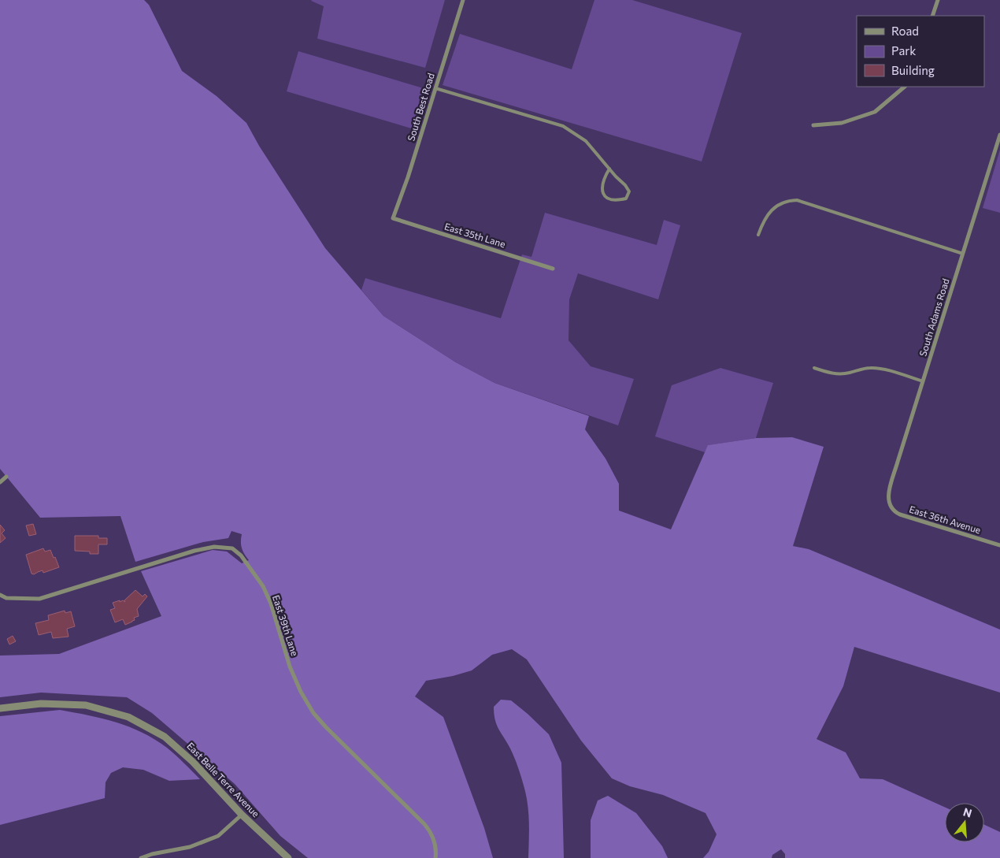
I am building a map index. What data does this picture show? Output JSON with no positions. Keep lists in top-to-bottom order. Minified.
{"streets":{"street":["South Best Road","East 35th Lane","South Adams Road","East 36th Avenue","East 39th Lane","East Belle Terre Avenue"]},"crossings":[["South Best Road","East 35th Lane"],["South Adams Road","East 36th Avenue"]],"legend":["Road","Park","Building"],"north":"top"}
